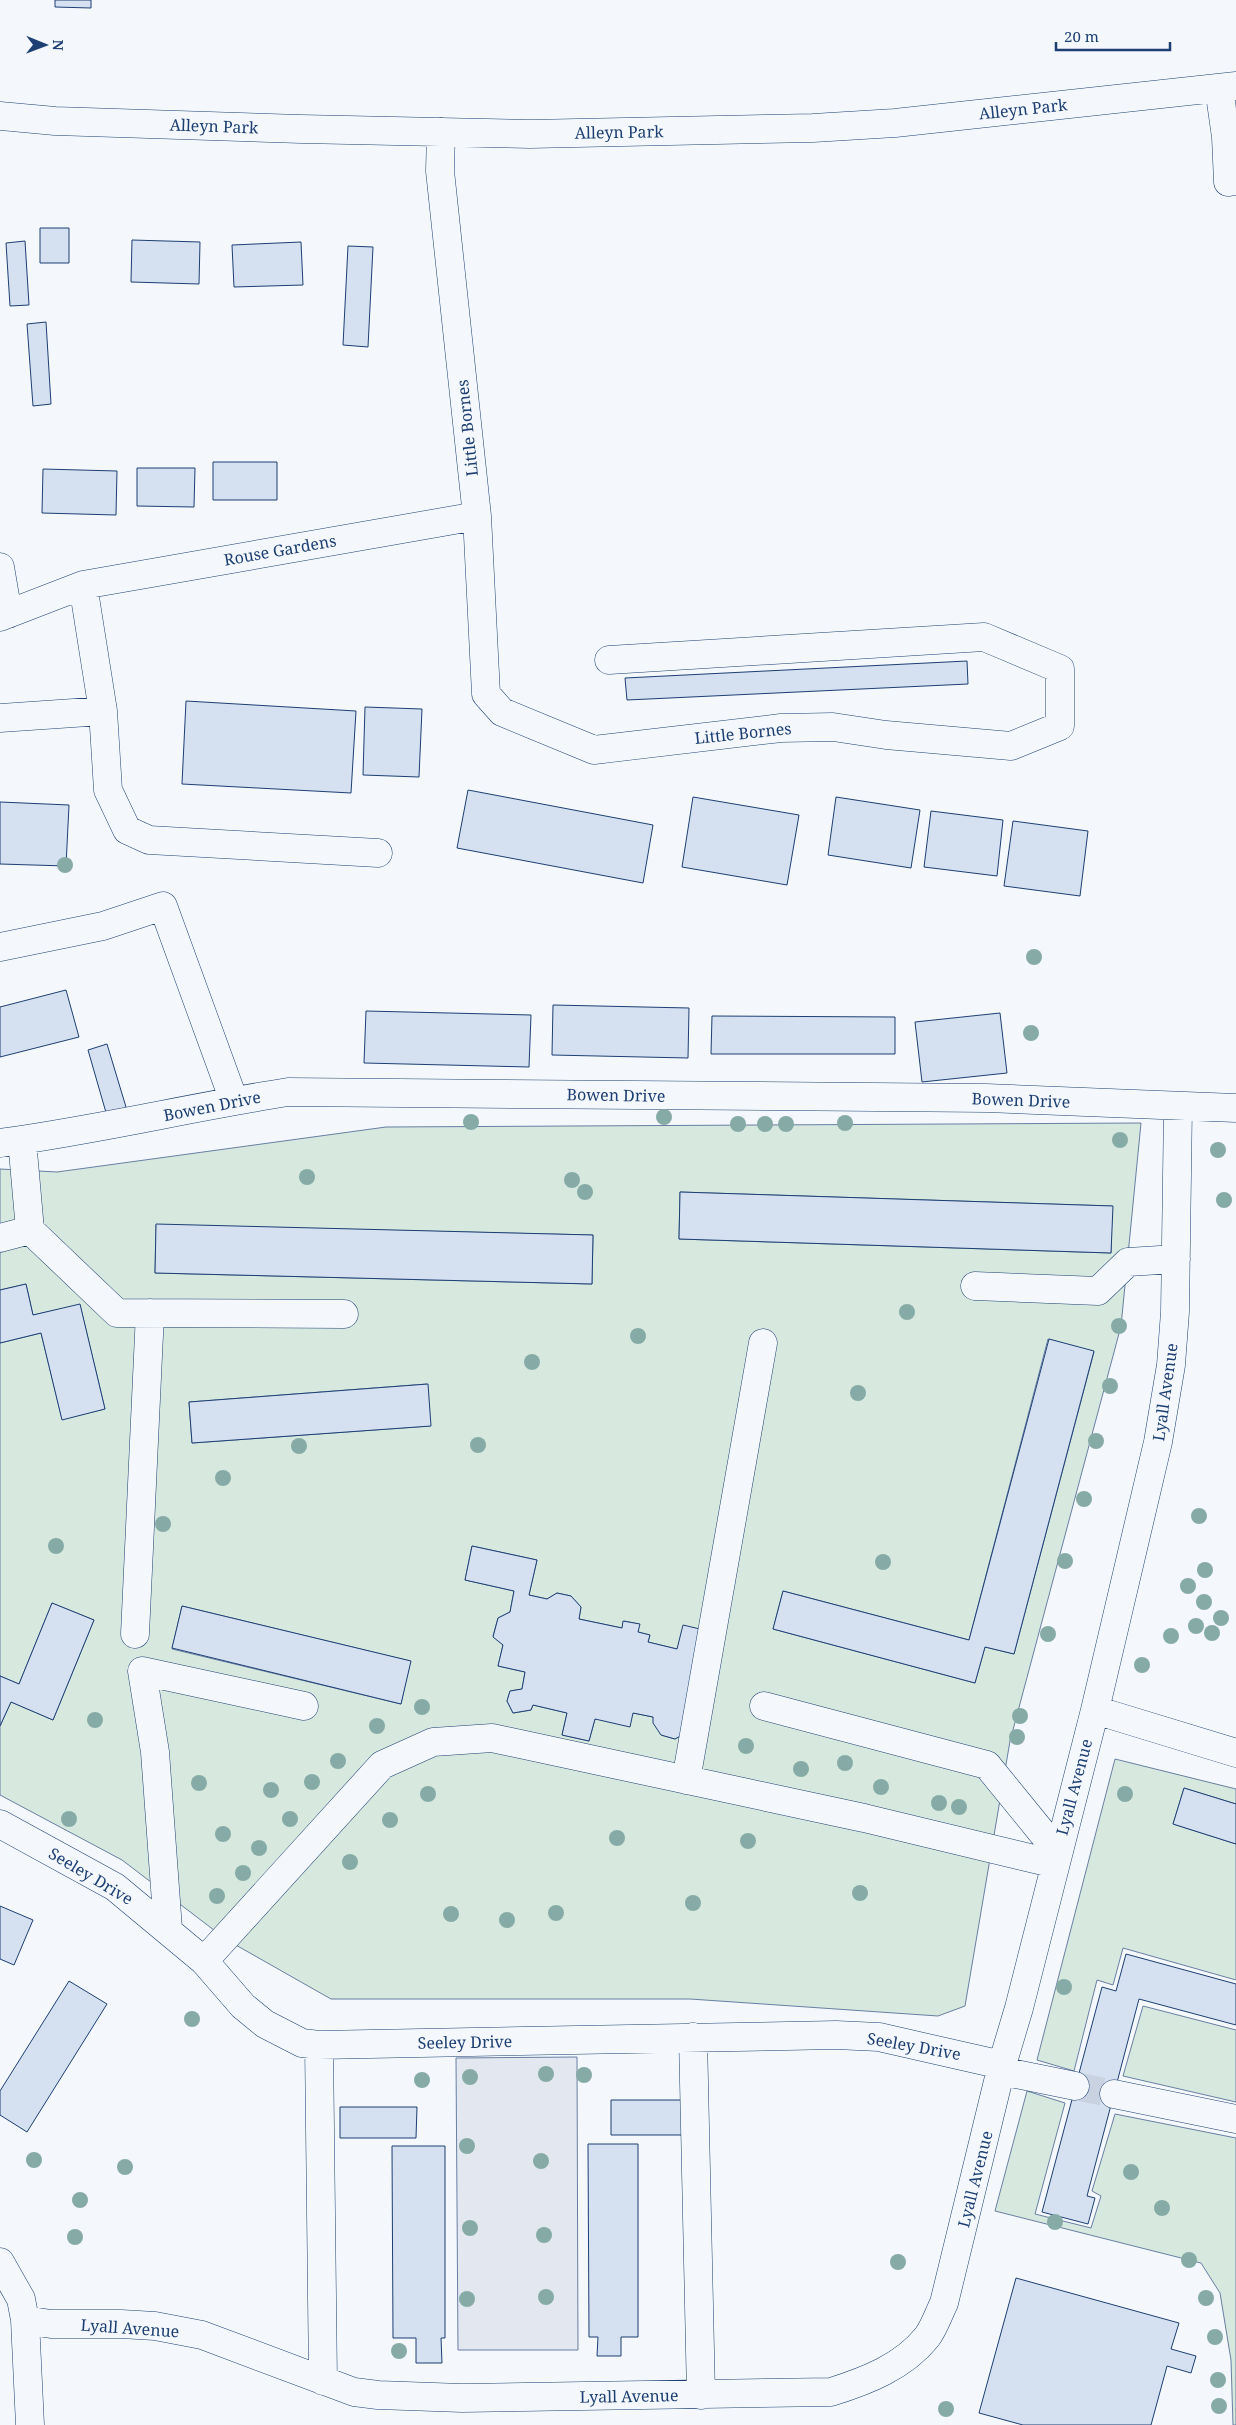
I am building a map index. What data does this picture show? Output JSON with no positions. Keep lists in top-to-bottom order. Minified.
{"streets":{"street":["Alleyn Park","Little Bornes","Rouse Gardens","Bowen Drive","Lyall Avenue","Seeley Drive"]},"crossings":[["Alleyn Park","Little Bornes"],["Little Bornes","Rouse Gardens"],["Bowen Drive","Lyall Avenue"],["Lyall Avenue","Seeley Drive"]],"scale_bar":"20 m","north":"right"}
